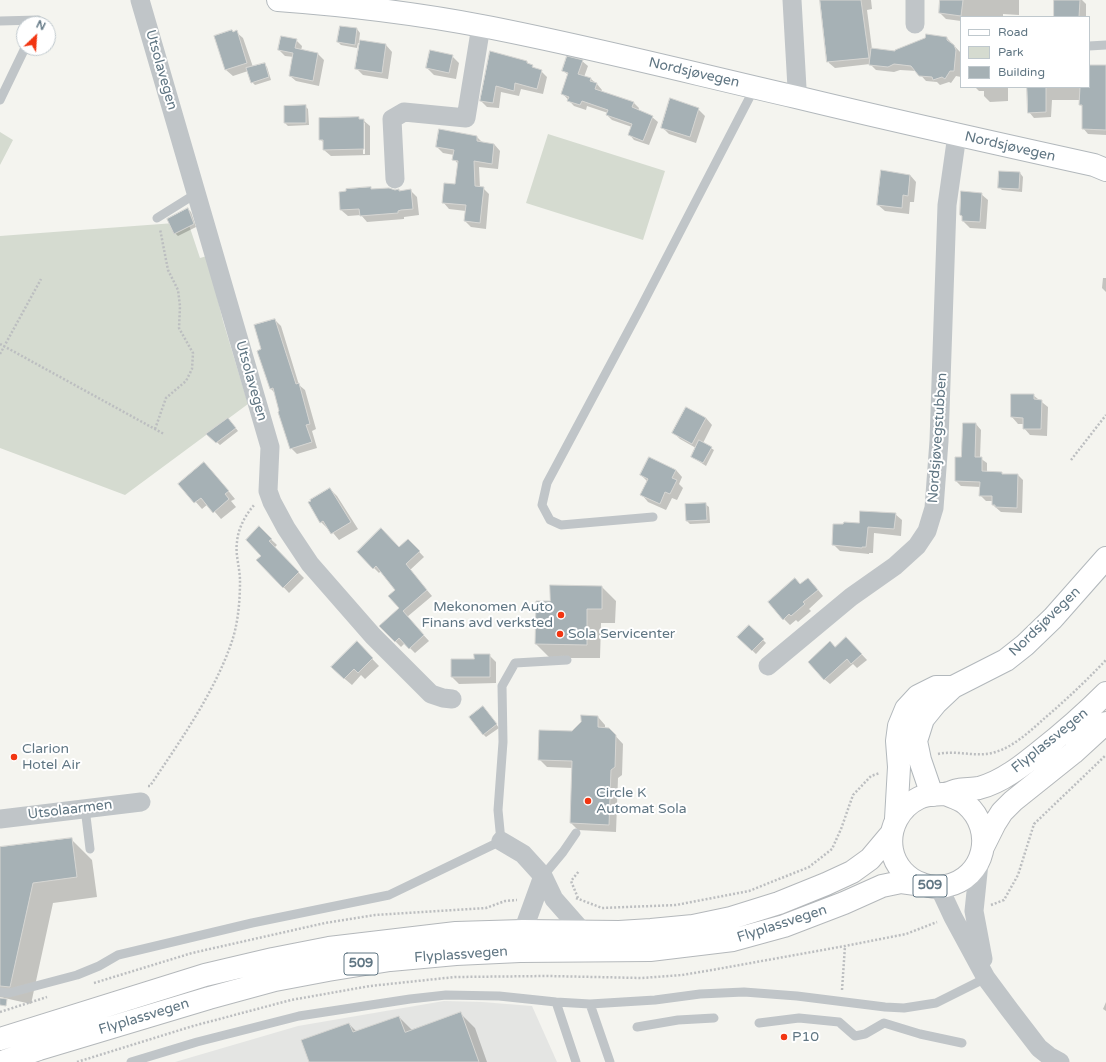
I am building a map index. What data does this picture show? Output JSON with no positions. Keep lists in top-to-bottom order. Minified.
{"streets":{"main road":["Nordsjøvegen","Flyplassvegen","509"],"street":["Utsolavegen","Nordsjøvegstubben","Utsolaarmen"]},"crossings":[["Nordsjøvegen","Nordsjøvegstubben"],["Nordsjøvegen","Flyplassvegen"],["Nordsjøvegen","509"],["Flyplassvegen","509"]],"places":["Mekonomen Auto Finans avd verksted","Sola Servicenter","Clarion Hotel Air","Circle K Automat Sola","P10"],"legend":["Road","Park","Building"],"north":"top right"}
